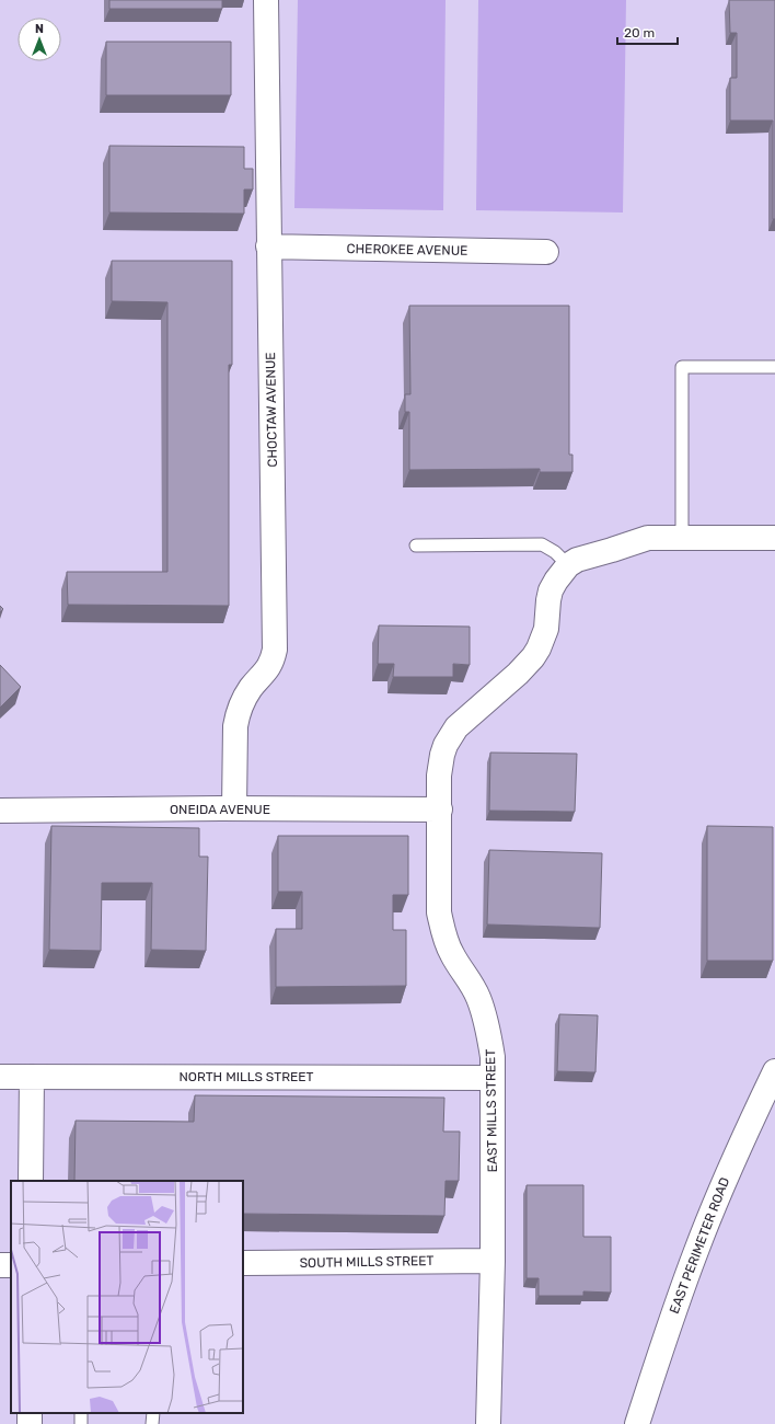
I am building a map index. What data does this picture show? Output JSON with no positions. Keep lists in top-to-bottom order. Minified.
{"streets":{"street":["CHEROKEE AVENUE","CHOCTAW AVENUE","ONEIDA AVENUE","NORTH MILLS STREET","EAST MILLS STREET","EAST PERIMETER ROAD","SOUTH MILLS STREET"]},"crossings":[["CHEROKEE AVENUE","CHOCTAW AVENUE"],["CHOCTAW AVENUE","ONEIDA AVENUE"],["ONEIDA AVENUE","EAST MILLS STREET"],["NORTH MILLS STREET","EAST MILLS STREET"],["EAST MILLS STREET","SOUTH MILLS STREET"]],"scale_bar":"20 m","north":"top"}
